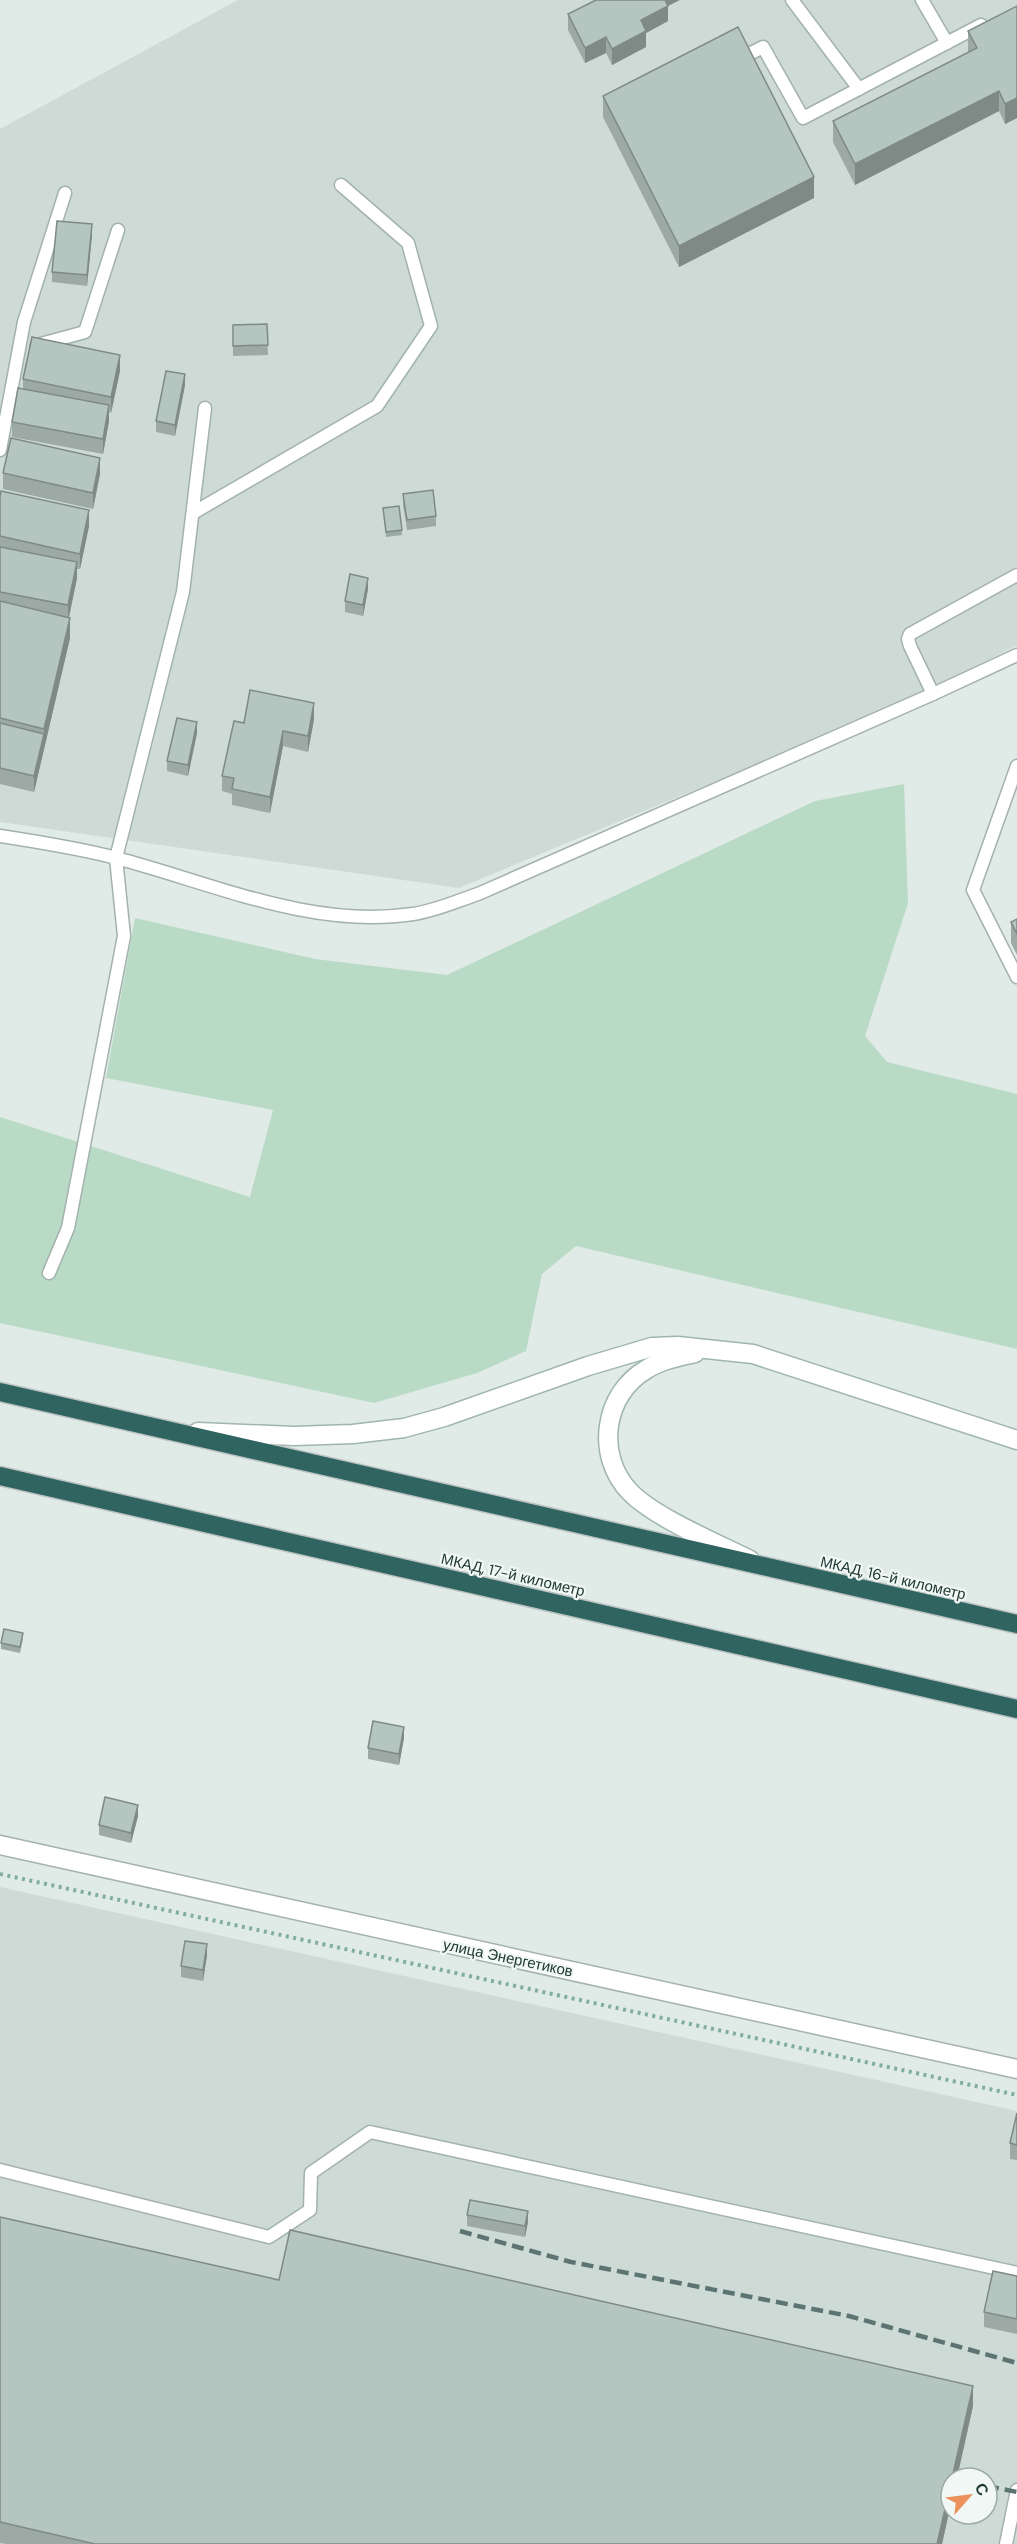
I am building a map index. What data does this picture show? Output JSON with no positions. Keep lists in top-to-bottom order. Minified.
{"streets":{"highway":["МКАД, 17-й километр","МКАД, 16-й километр"],"main road":["улица Энергетиков"]},"north":"top right"}
